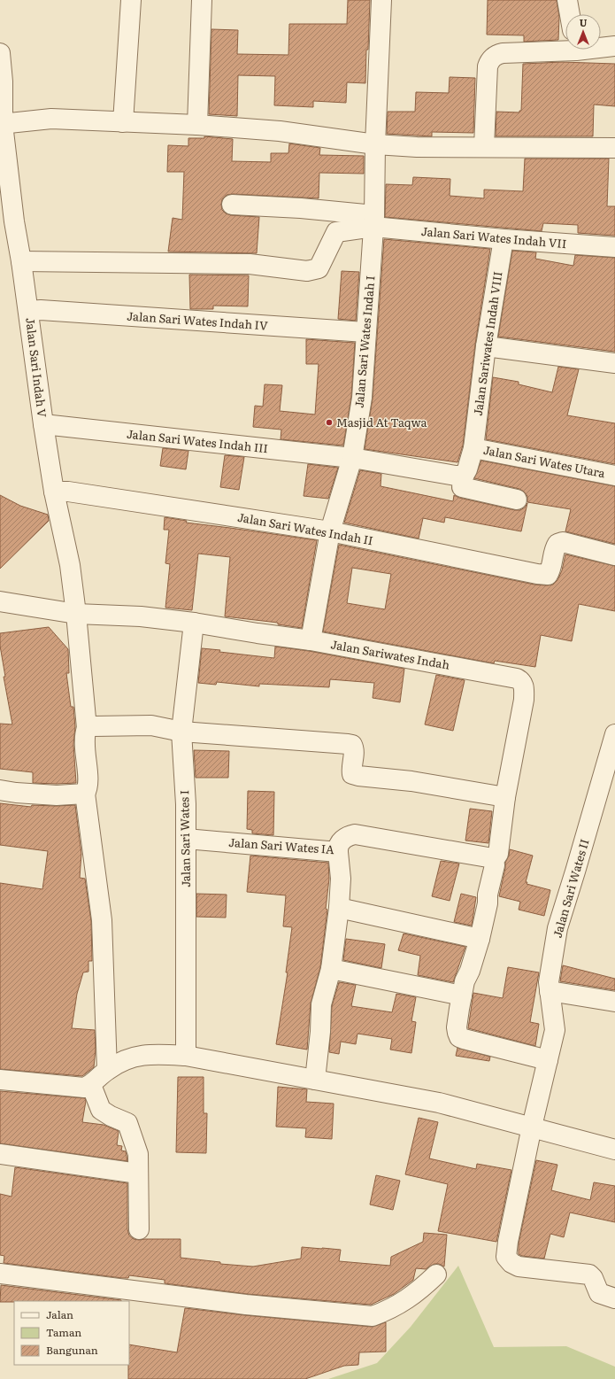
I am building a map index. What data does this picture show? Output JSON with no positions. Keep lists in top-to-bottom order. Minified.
{"streets":{"street":["Jalan Sari Wates Indah VII","Jalan Sari Wates Indah IV","Jalan Sari Wates Indah I","Jalan Sariwates Indah VIII","Jalan Sari Indah V","Jalan Sari Wates Indah III","Jalan Sari Wates Utara","Jalan Sari Wates Indah II","Jalan Sariwates Indah","Jalan Sari Wates I","Jalan Sari Wates IA","Jalan Sari Wates II"]},"crossings":[["Jalan Sari Wates Indah VII","Jalan Sari Wates Indah I"],["Jalan Sari Wates Indah VII","Jalan Sariwates Indah VIII"],["Jalan Sari Wates Indah IV","Jalan Sari Wates Indah I"],["Jalan Sari Wates Indah IV","Jalan Sari Indah V"],["Jalan Sari Wates Indah I","Jalan Sari Wates Indah III"],["Jalan Sari Wates Indah I","Jalan Sari Wates Indah II"],["Jalan Sari Wates Indah I","Jalan Sariwates Indah"],["Jalan Sariwates Indah VIII","Jalan Sari Wates Indah III"],["Jalan Sariwates Indah VIII","Jalan Sari Wates Utara"],["Jalan Sari Indah V","Jalan Sari Wates Indah III"],["Jalan Sari Indah V","Jalan Sari Wates Indah II"],["Jalan Sari Indah V","Jalan Sariwates Indah"],["Jalan Sariwates Indah","Jalan Sari Wates I"],["Jalan Sariwates Indah","Jalan Sari Wates IA"],["Jalan Sari Wates I","Jalan Sari Wates IA"]],"places":["Masjid At Taqwa"],"legend":["Jalan","Taman","Bangunan"],"north":"top"}
